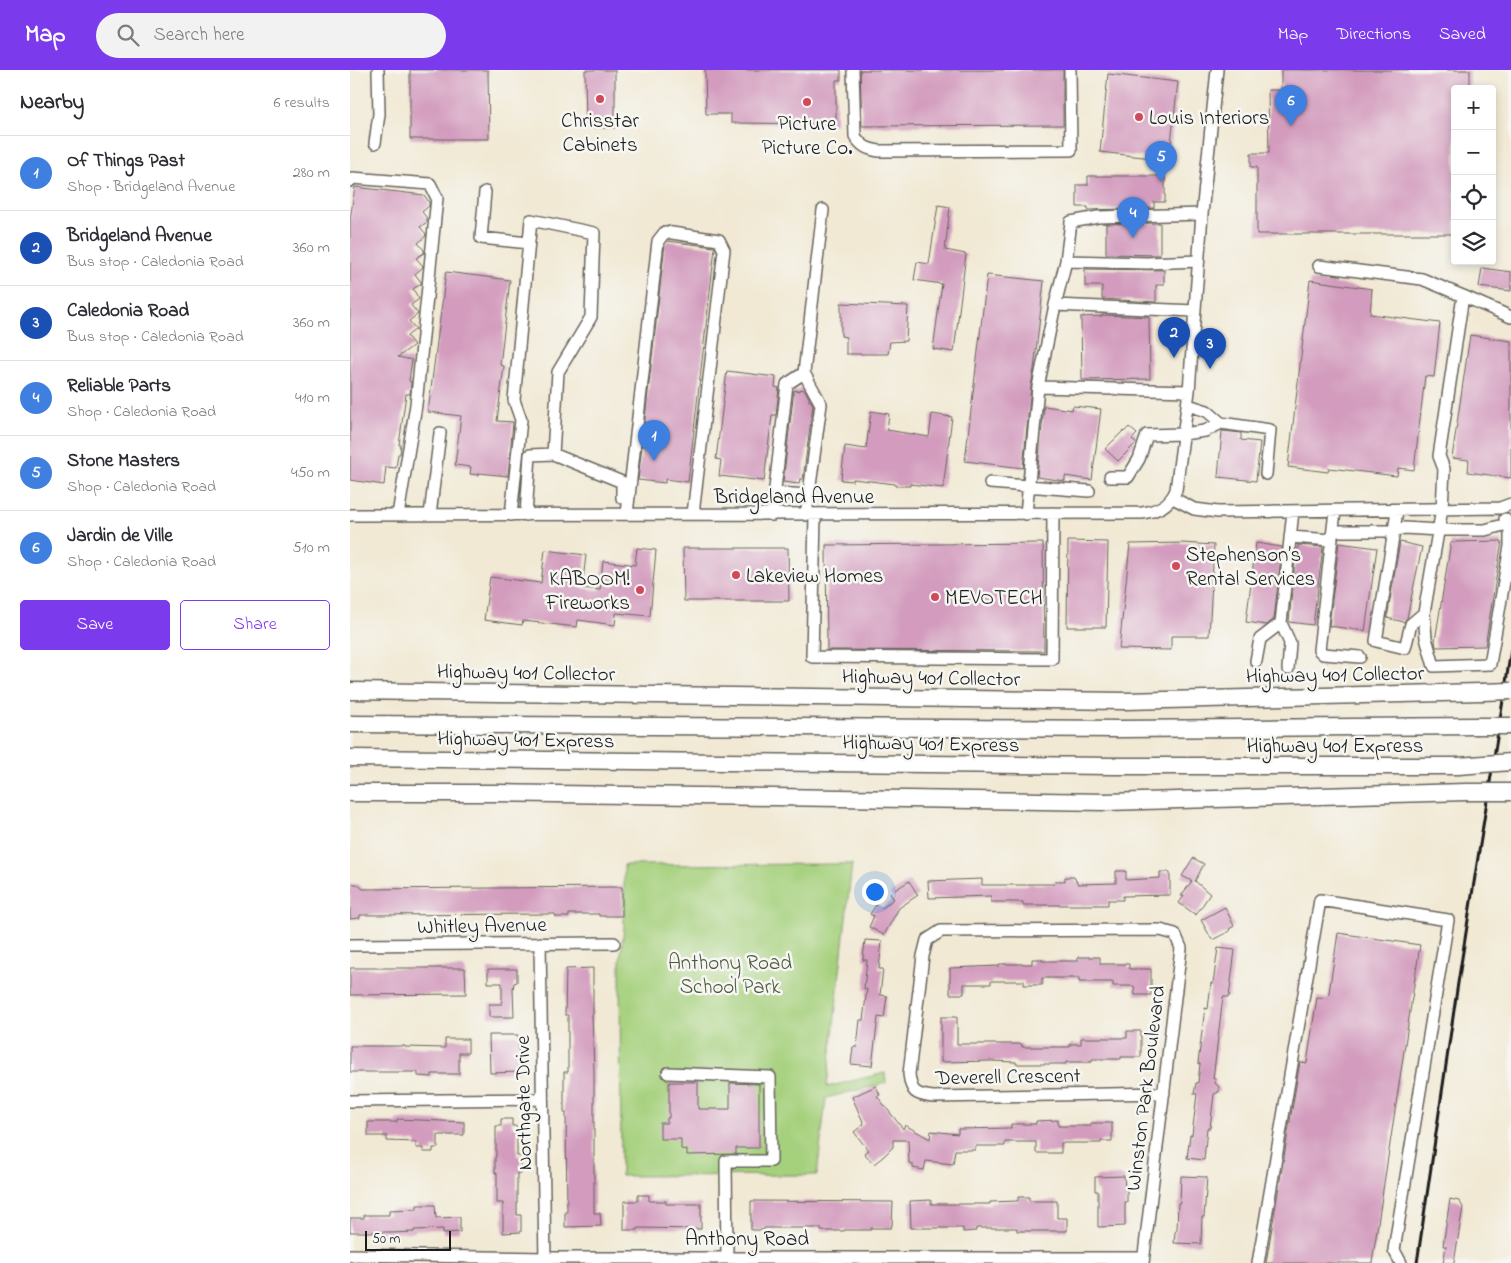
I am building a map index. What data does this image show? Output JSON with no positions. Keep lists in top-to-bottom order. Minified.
{"streets":{"highway":["Highway 401 Collector","Highway 401 Express"],"street":["Bridgeland Avenue","Whitley Avenue","Deverell Crescent","Winston Park Boulevard","Northgate Drive","Anthony Road"]},"crossings":[["Whitley Avenue","Northgate Drive"],["Deverell Crescent","Winston Park Boulevard"],["Winston Park Boulevard","Anthony Road"],["Northgate Drive","Anthony Road"]],"parks":["Anthony Road School Park"],"places":["Chrisstar Cabinets","Picture Picture Co.","Louis Interiors","Stephenson’s Rental Services","Lakeview Homes","KABOOM! Fireworks","MEVOTECH"],"scale_bar":"50 m","page":{"header":"Map","search":"Search here","nav":["Map","Directions","Saved"],"heading":["Nearby","6 results"],"map_buttons":["+","−"],"pins":["6","5","4","2","3","1"],"list":[{"mark":"1","name":"Of Things Past","note":"Shop · Bridgeland Avenue","value":"280 m"},{"mark":"2","name":"Bridgeland Avenue","note":"Bus stop · Caledonia Road","value":"360 m"},{"mark":"3","name":"Caledonia Road","note":"Bus stop · Caledonia Road","value":"360 m"},{"mark":"4","name":"Reliable Parts","note":"Shop · Caledonia Road","value":"410 m"},{"mark":"5","name":"Stone Masters","note":"Shop · Caledonia Road","value":"450 m"},{"mark":"6","name":"Jardin de Ville","note":"Shop · Caledonia Road","value":"510 m"}],"buttons":["Save","Share"],"scale":"50 m"}}
